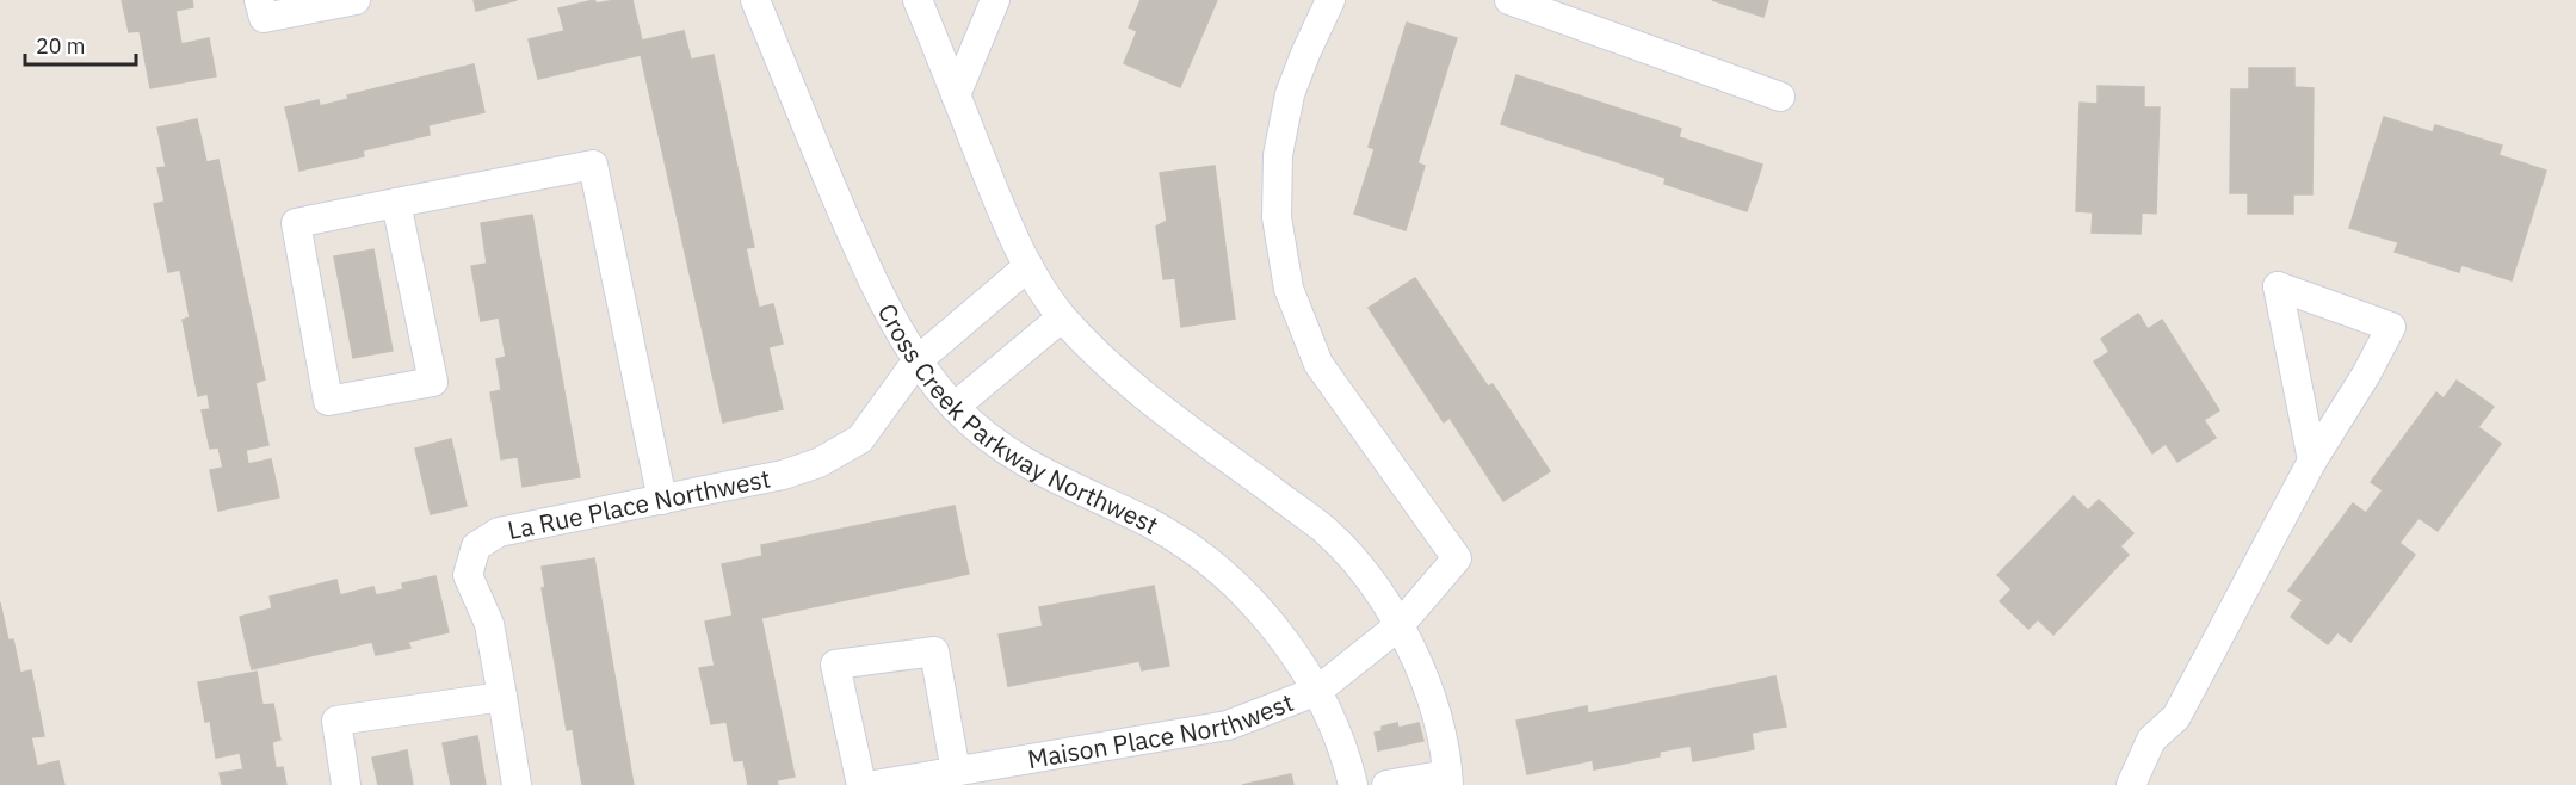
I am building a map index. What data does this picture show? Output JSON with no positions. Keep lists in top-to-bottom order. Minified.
{"streets":{"street":["Cross Creek Parkway Northwest","La Rue Place Northwest","Maison Place Northwest"]},"crossings":[["Cross Creek Parkway Northwest","La Rue Place Northwest"],["Cross Creek Parkway Northwest","Maison Place Northwest"]],"scale_bar":"20 m"}
